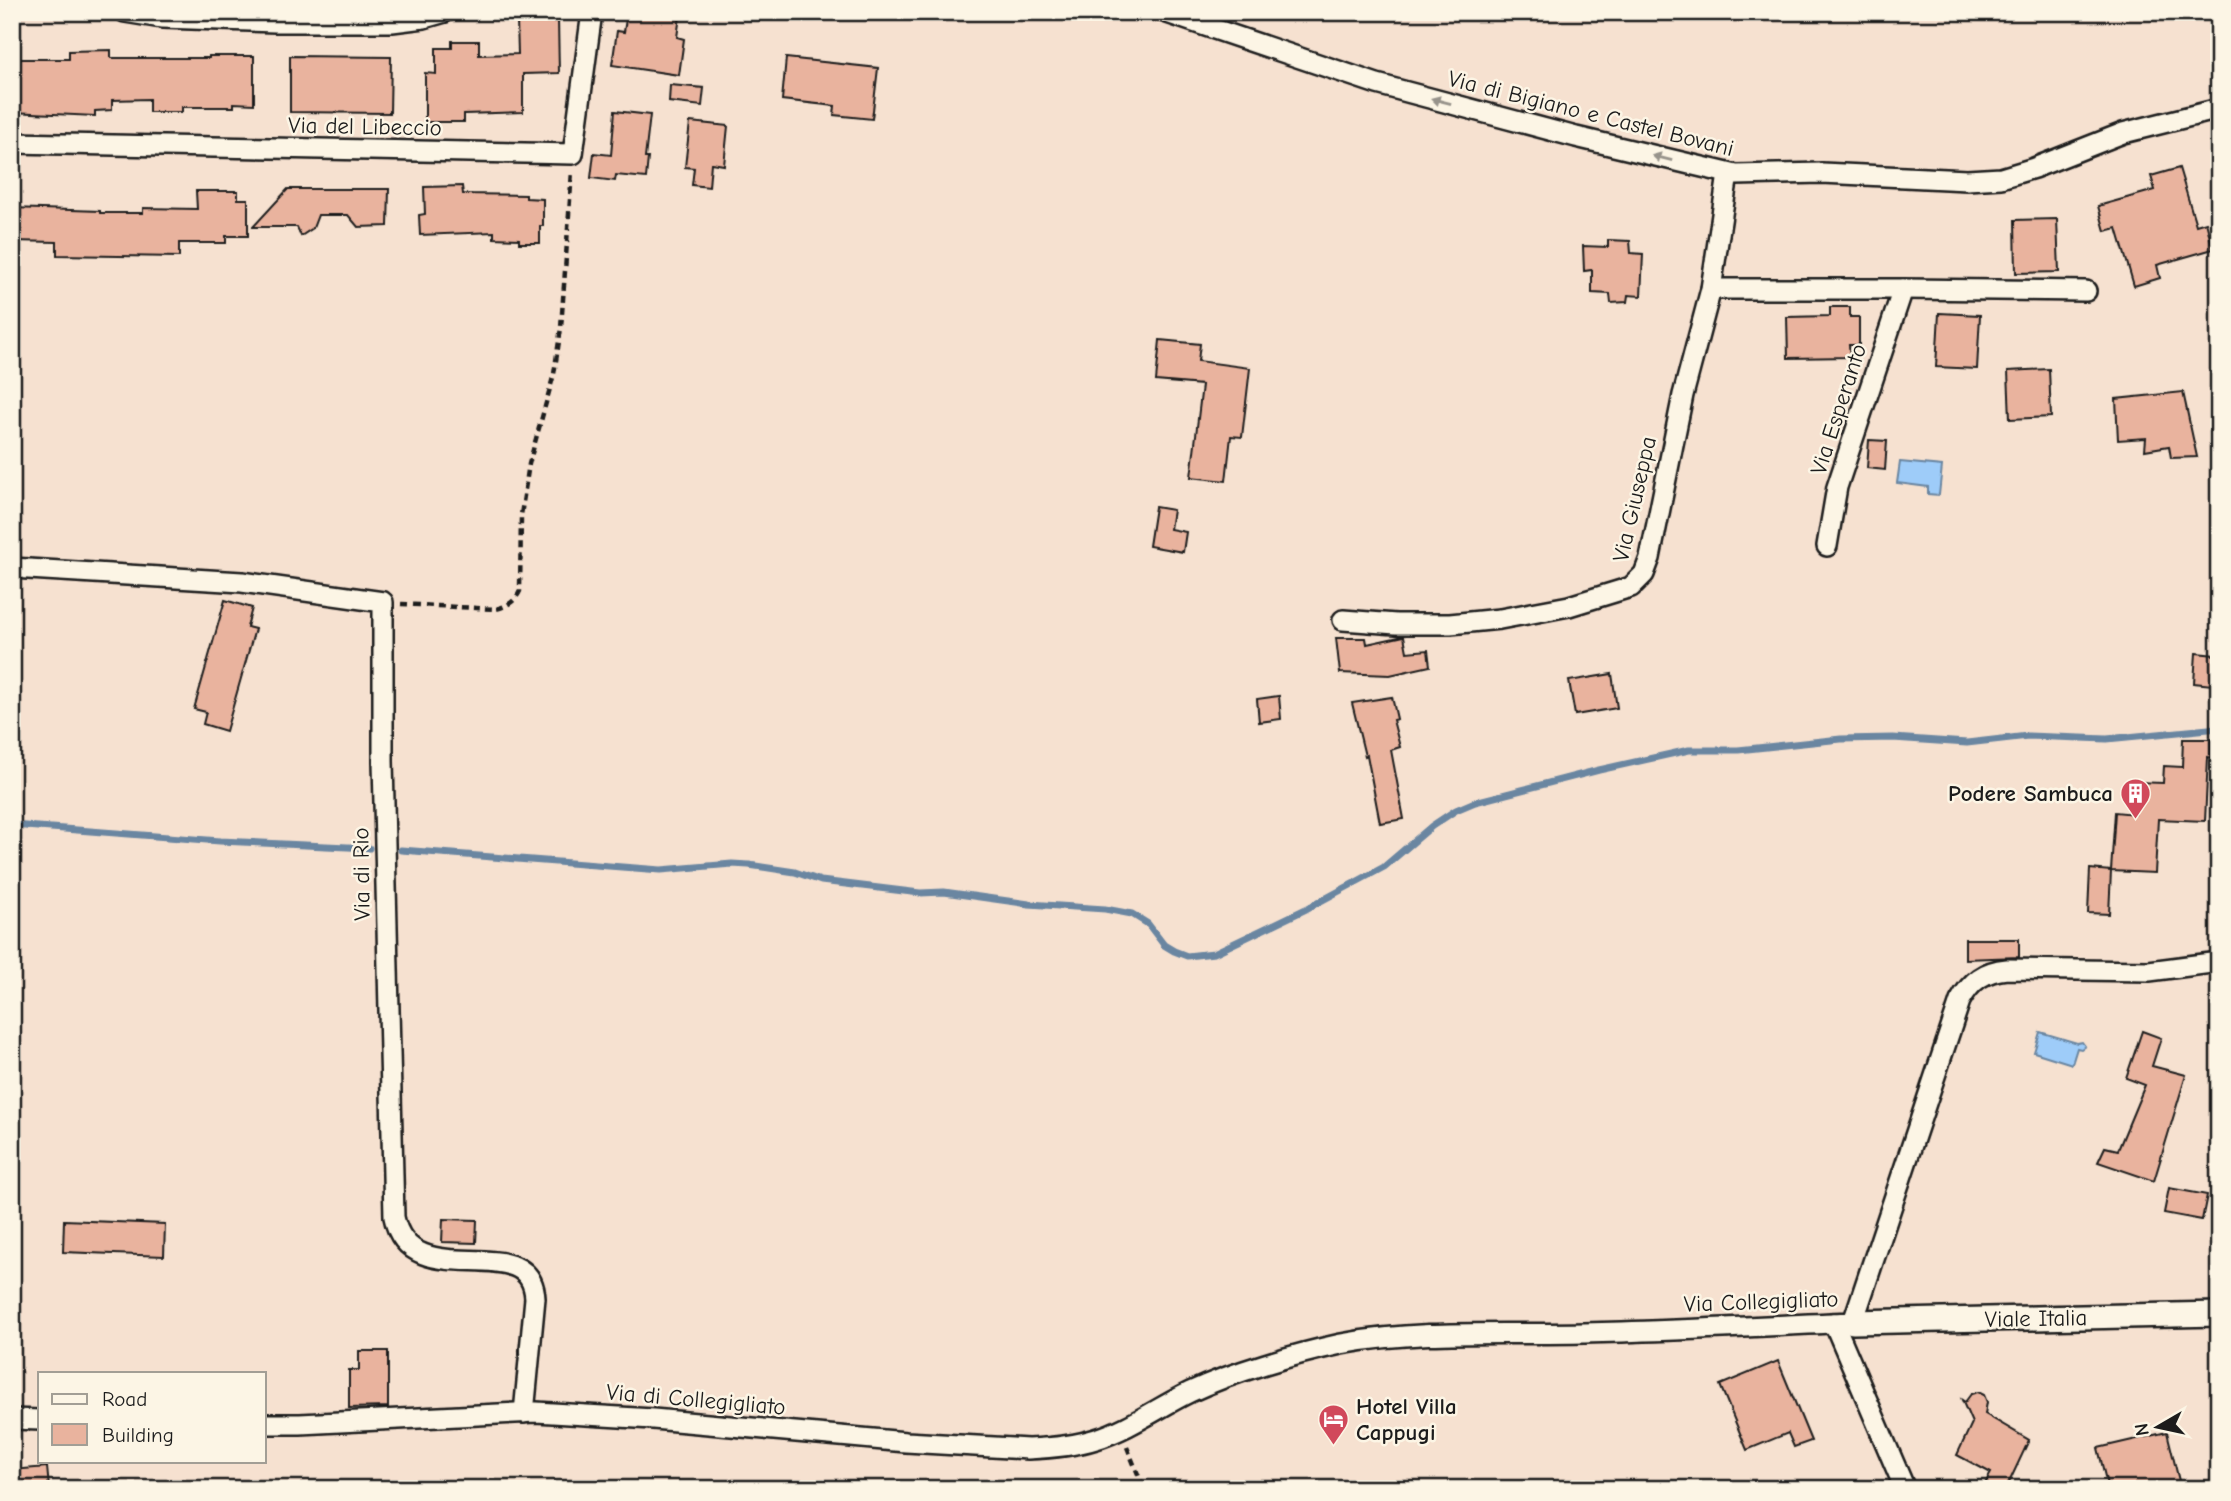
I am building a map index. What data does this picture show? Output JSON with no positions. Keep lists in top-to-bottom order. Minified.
{"streets":{"street":["Via di Bigiano e Castel Bovani","Via del Libeccio","Via Esperanto","Via Giuseppa","Via di Rio","Via Collegigliato","Viale Italia","Via di Collegigliato"]},"crossings":[["Via di Bigiano e Castel Bovani","Via Giuseppa"],["Via di Rio","Via di Collegigliato"],["Via Collegigliato","Viale Italia"],["Via Collegigliato","Via di Collegigliato"]],"one_way":["Via di Bigiano e Castel Bovani"],"places":{"building":["Podere Sambuca"],"hotel":["Hotel Villa Cappugi"]},"legend":["Road","Building"],"north":"left"}
